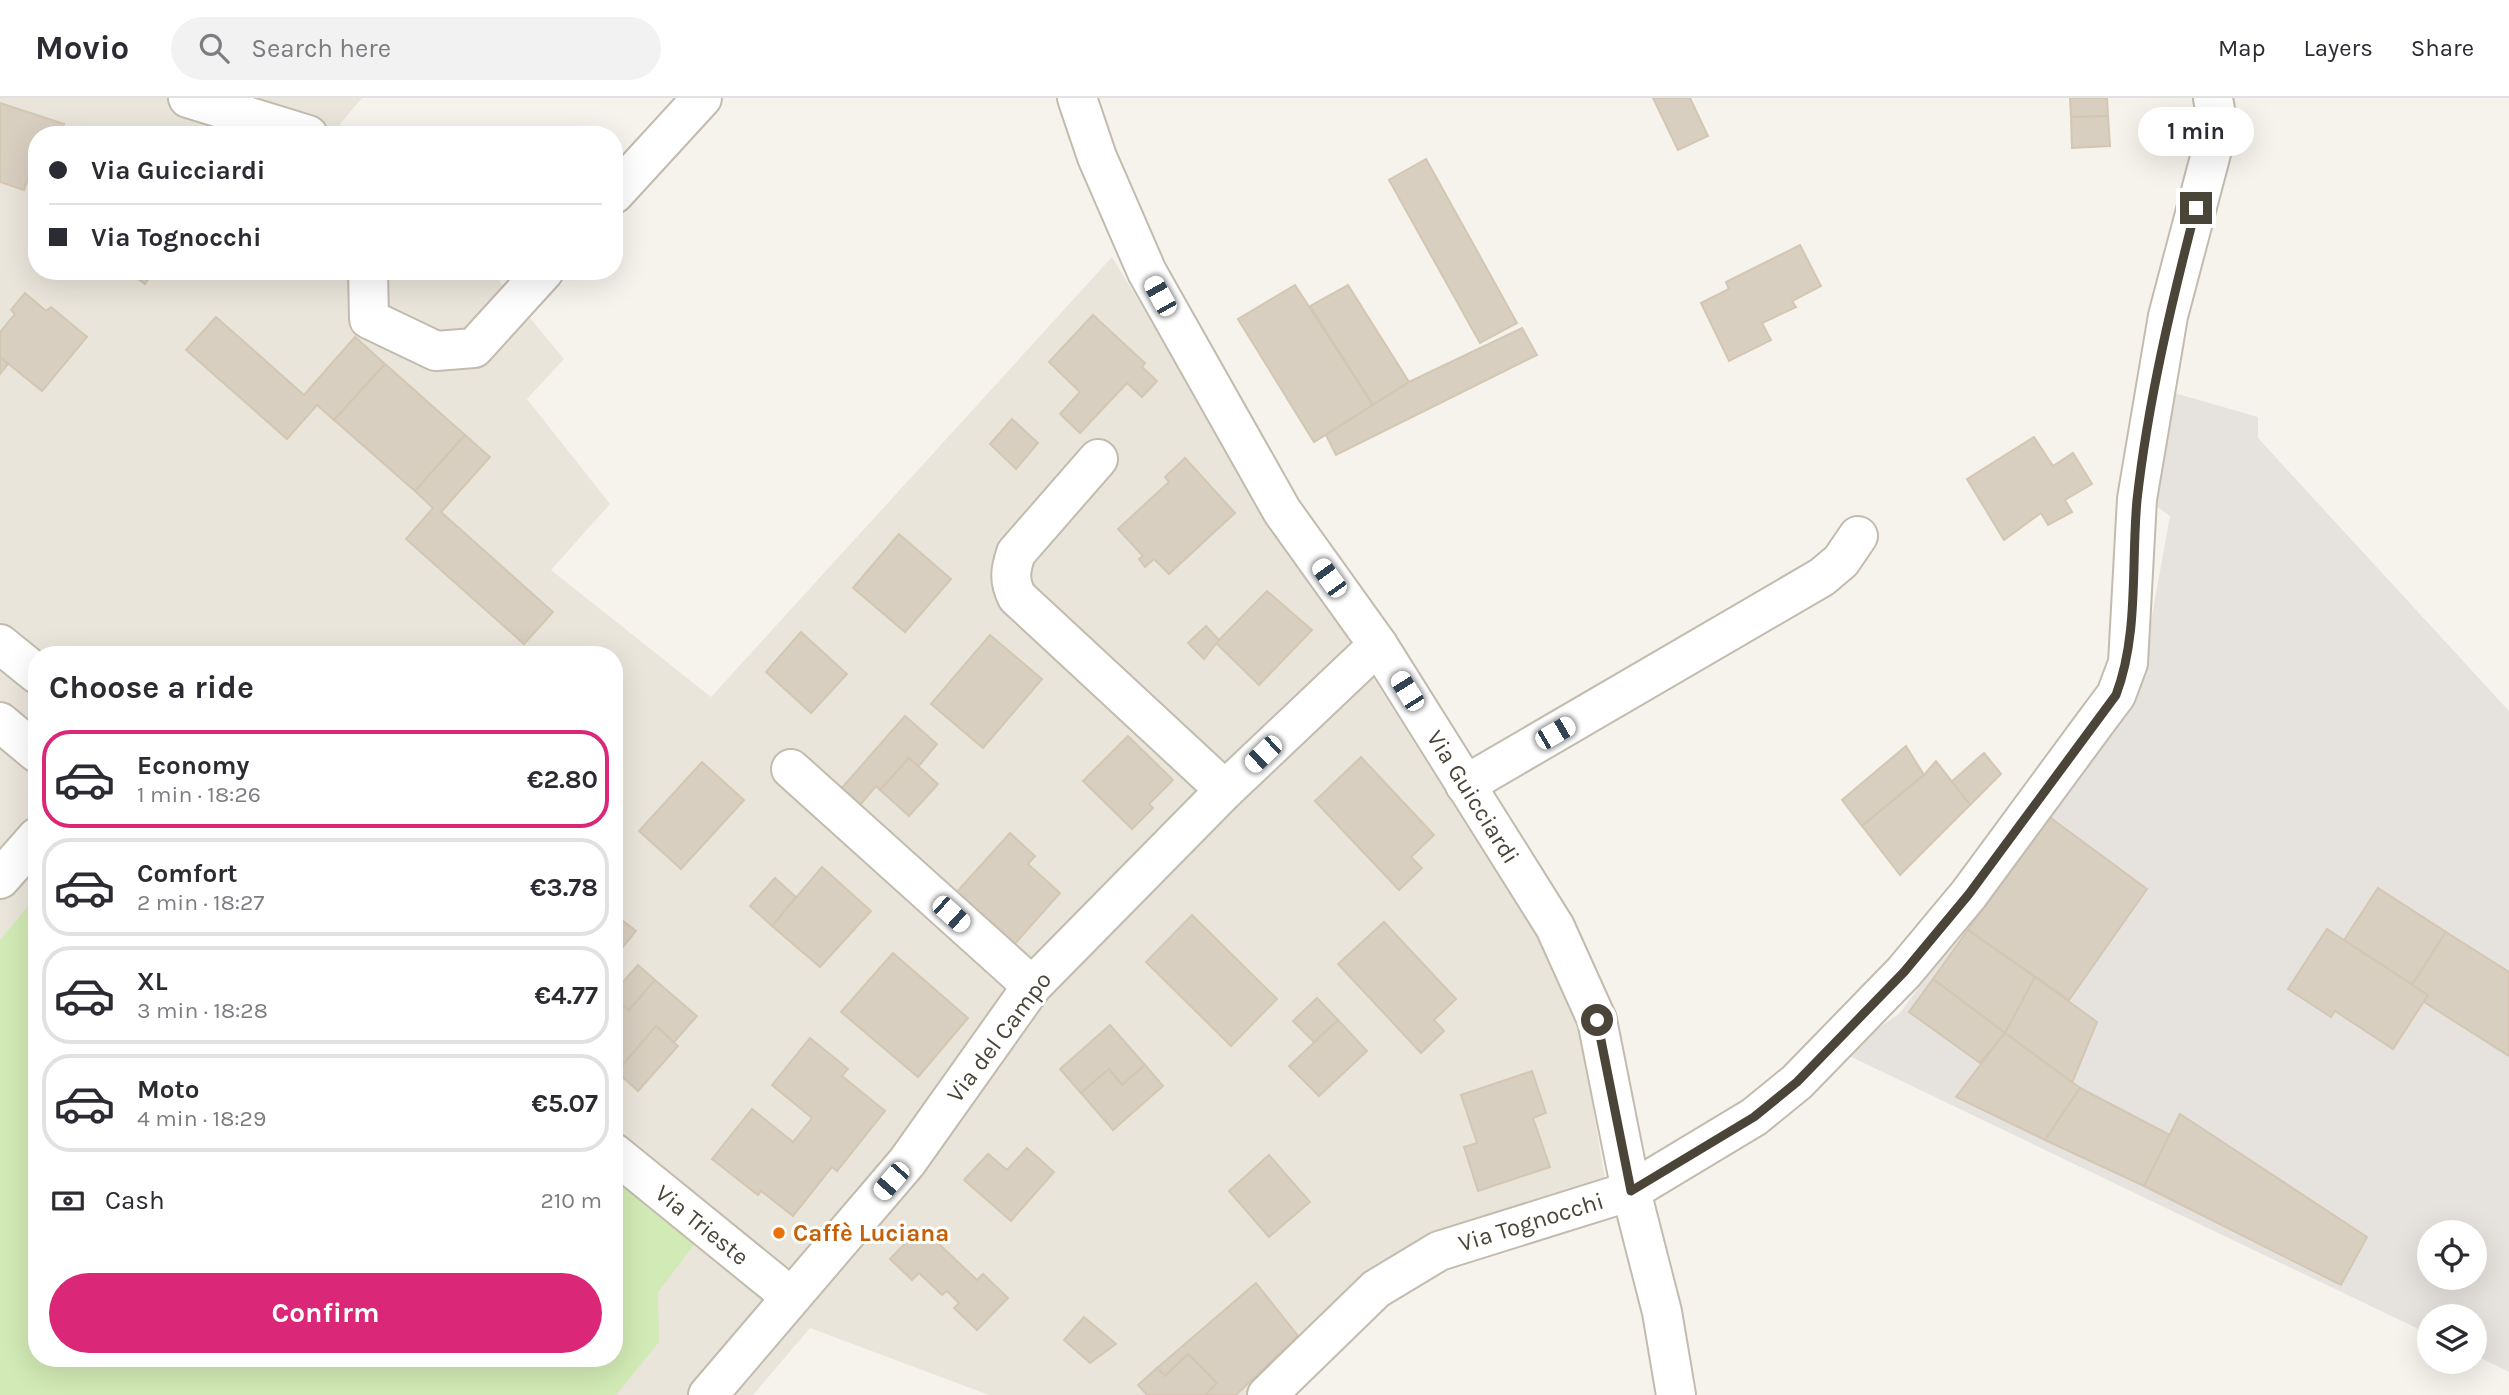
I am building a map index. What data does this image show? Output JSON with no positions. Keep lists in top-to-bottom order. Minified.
{"streets":{"street":["Via Guicciardi","Via del Campo","Via Tognocchi","Via Trieste"]},"crossings":[["Via Guicciardi","Via del Campo"],["Via Guicciardi","Via Tognocchi"],["Via del Campo","Via Trieste"]],"places":["Caffè Luciana"],"page":{"header":"Movio","search":"Search here","nav":["Map","Layers","Share"],"bubble":"1 min","banner":["Via Guicciardi","Via Tognocchi"],"heading":"Choose a ride","list":[{"name":"Economy","note":"1 min · 18:26","value":"€2.80"},{"name":"Comfort","note":"2 min · 18:27","value":"€3.78"},{"name":"XL","note":"3 min · 18:28","value":"€4.77"},{"name":"Moto","note":"4 min · 18:29","value":"€5.07"}],"pay":["Cash","210 m"],"buttons":"Confirm"}}
